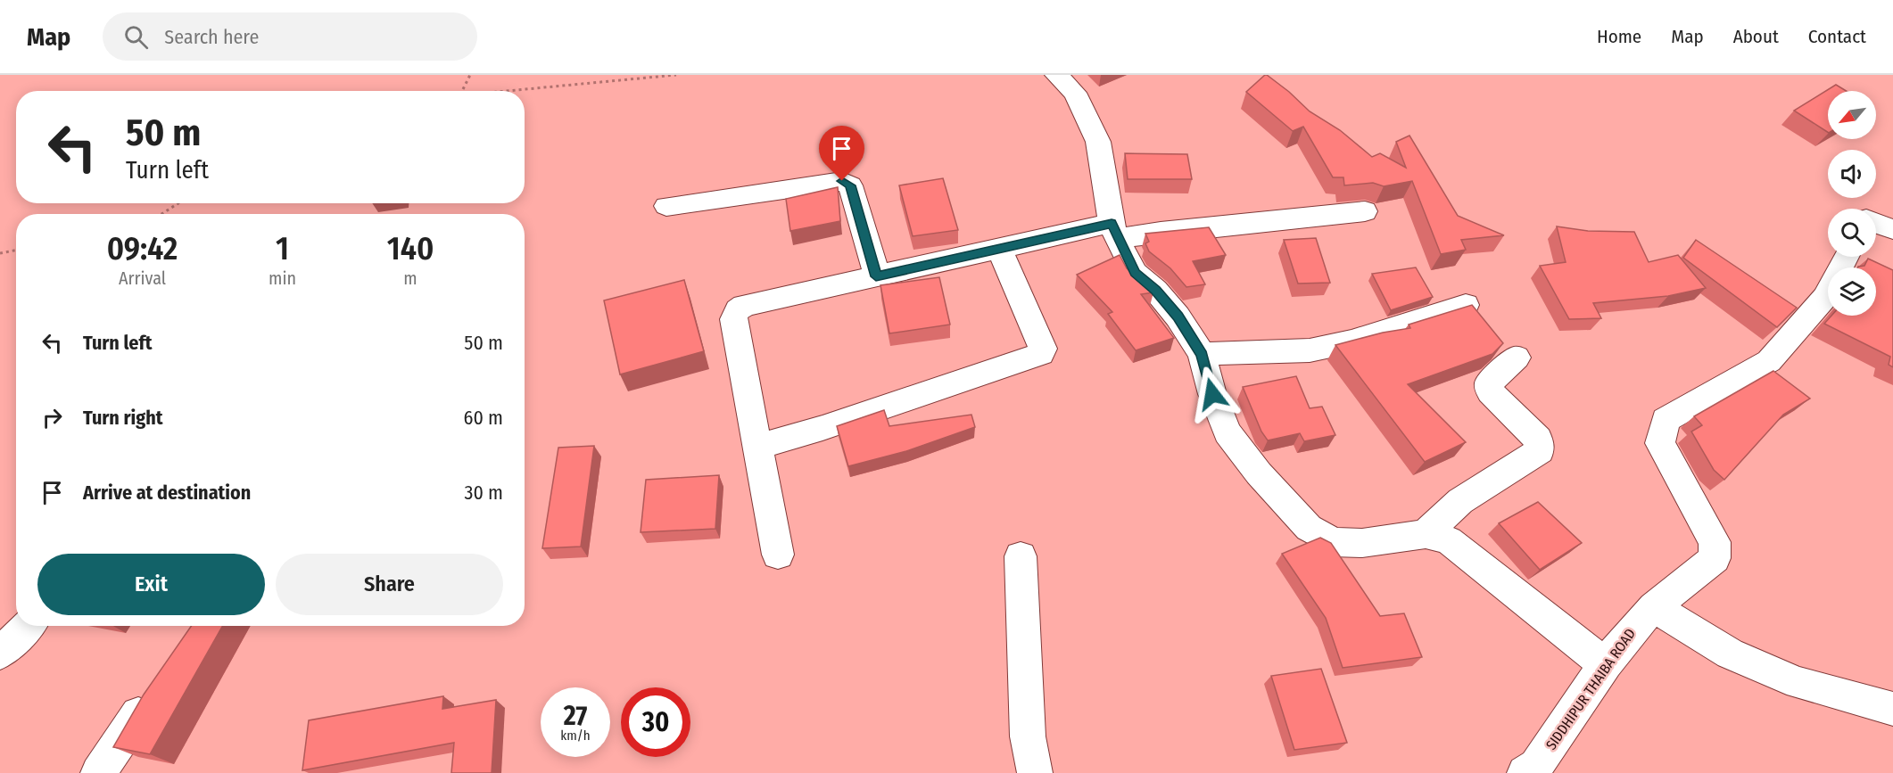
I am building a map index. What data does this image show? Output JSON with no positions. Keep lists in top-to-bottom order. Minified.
{"streets":{"street":["SIDDHIPUR THAIBA ROAD"]},"north":"bottom left","page":{"header":"Map","search":"Search here","nav":["Home","Map","About","Contact"],"turn":["50 m","Turn left"],"eta":["09:42","Arrival","1","min","140","m"],"list":[{"name":"Turn left","value":"50 m"},{"name":"Turn right","value":"60 m"},{"name":"Arrive at destination","value":"30 m"}],"buttons":["Exit","Share"],"speed":"27 km/h","limit":"30"}}
